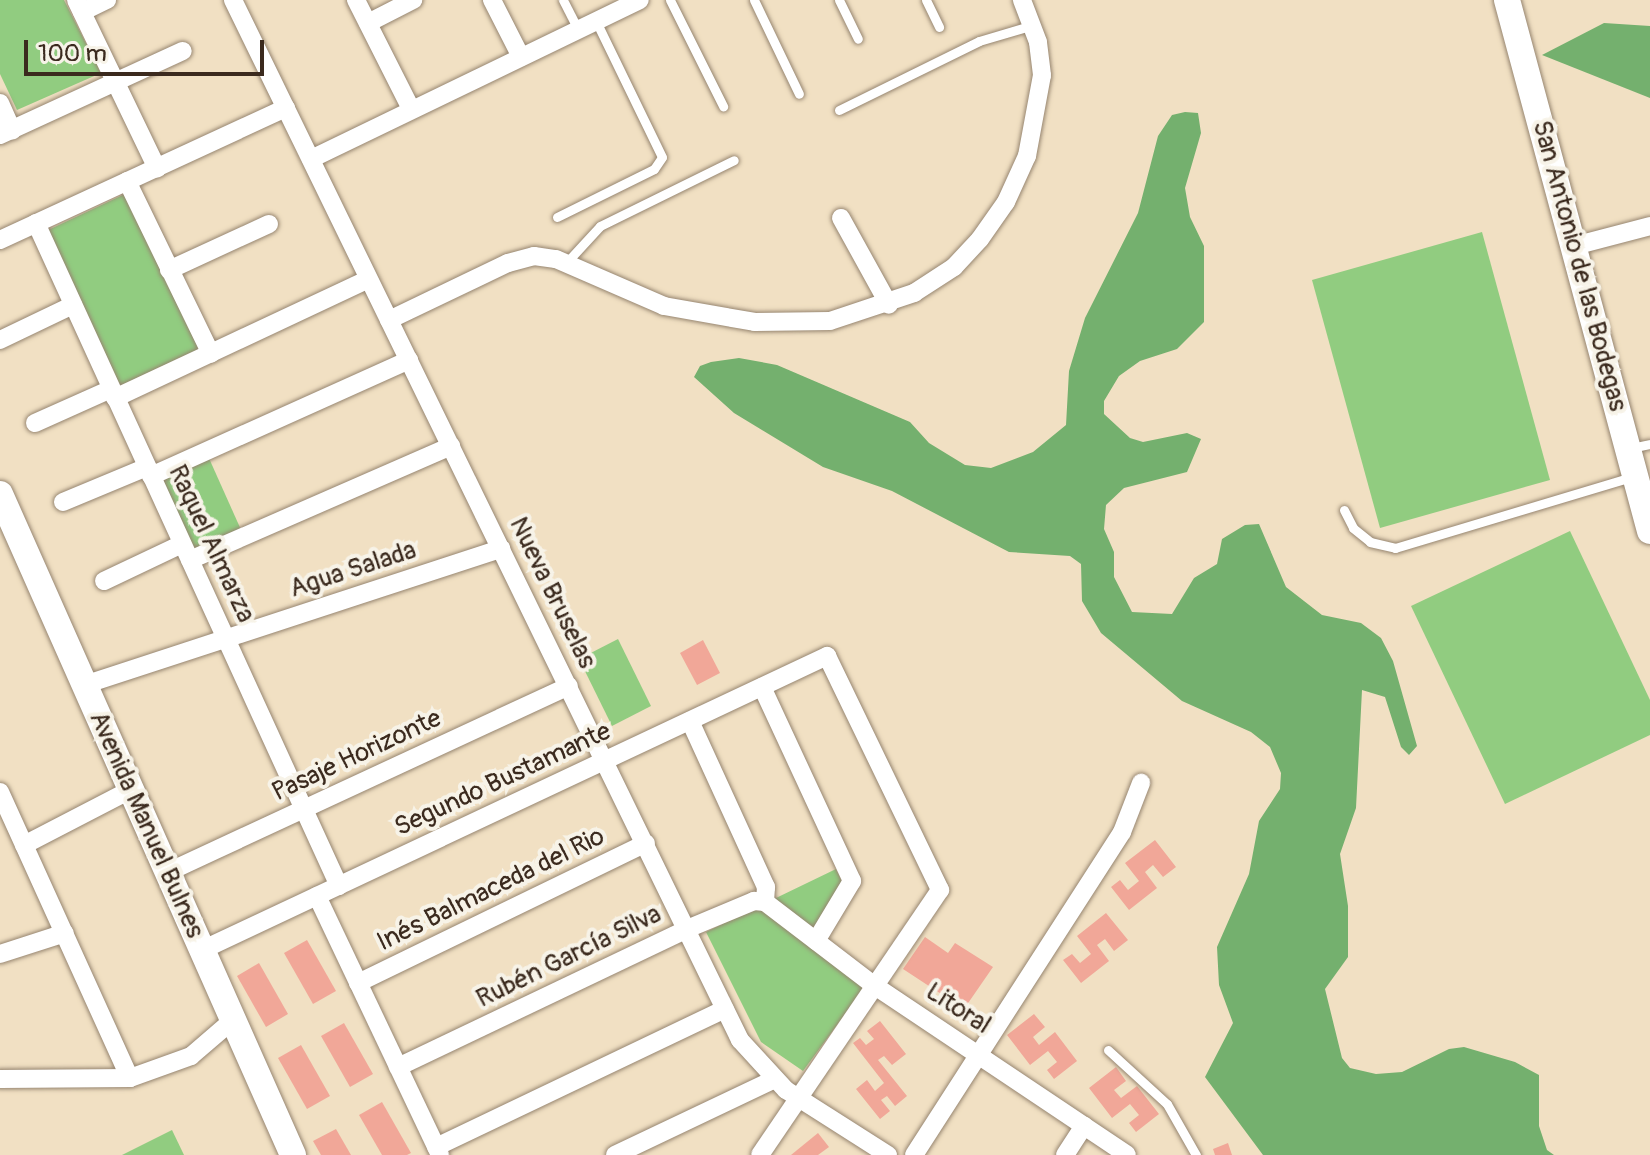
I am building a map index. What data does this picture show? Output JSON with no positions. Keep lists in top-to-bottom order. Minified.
{"streets":{"street":["San Antonio de las Bodegas","Raquel Almarza","Agua Salada","Nueva Bruselas","Pasaje Horizonte","Segundo Bustamante","Avenida Manuel Bulnes","Inés Balmaceda del Rio","Rubén García Silva","Litoral"]},"crossings":[["Raquel Almarza","Agua Salada"],["Raquel Almarza","Pasaje Horizonte"],["Raquel Almarza","Segundo Bustamante"],["Agua Salada","Nueva Bruselas"],["Agua Salada","Avenida Manuel Bulnes"],["Nueva Bruselas","Pasaje Horizonte"],["Nueva Bruselas","Segundo Bustamante"],["Nueva Bruselas","Inés Balmaceda del Rio"],["Nueva Bruselas","Rubén García Silva"],["Pasaje Horizonte","Avenida Manuel Bulnes"],["Segundo Bustamante","Avenida Manuel Bulnes"],["Segundo Bustamante","Litoral"],["Rubén García Silva","Litoral"]],"scale_bar":"100 m"}
